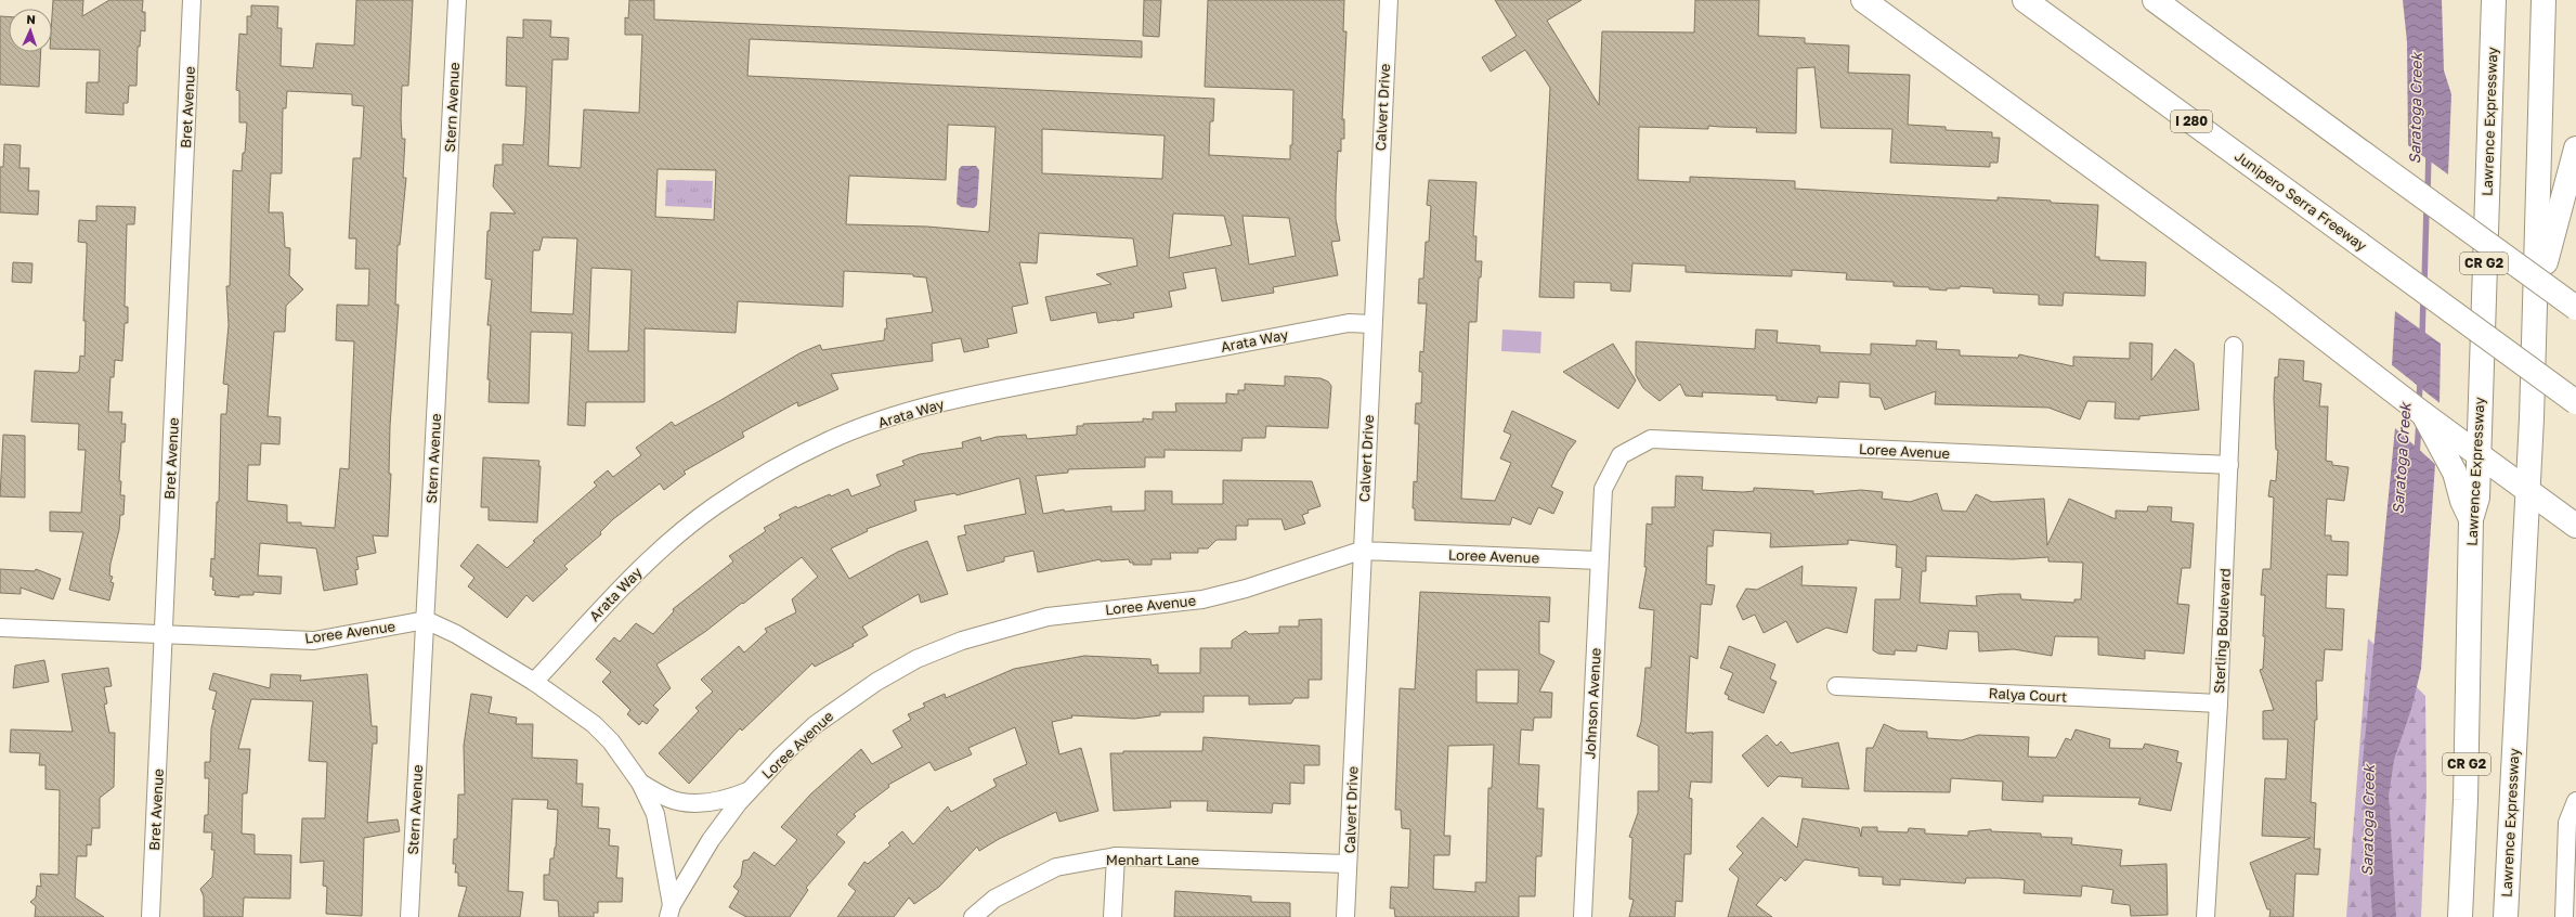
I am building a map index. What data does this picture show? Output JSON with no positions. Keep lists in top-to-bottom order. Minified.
{"streets":{"highway":["I 280","Lawrence Expressway","Junipero Serra Freeway","CR G2"],"street":["Bret Avenue","Stern Avenue","Calvert Drive","Arata Way","Loree Avenue","Sterling Boulevard","Ralya Court","Johnson Avenue","Menhart Lane"]},"crossings":[["Bret Avenue","Loree Avenue"],["Stern Avenue","Loree Avenue"],["Calvert Drive","Arata Way"],["Calvert Drive","Loree Avenue"],["Calvert Drive","Menhart Lane"],["Arata Way","Loree Avenue"],["Loree Avenue","Sterling Boulevard"],["Loree Avenue","Johnson Avenue"],["Sterling Boulevard","Ralya Court"]],"water":["Saratoga Creek"],"north":"top"}
